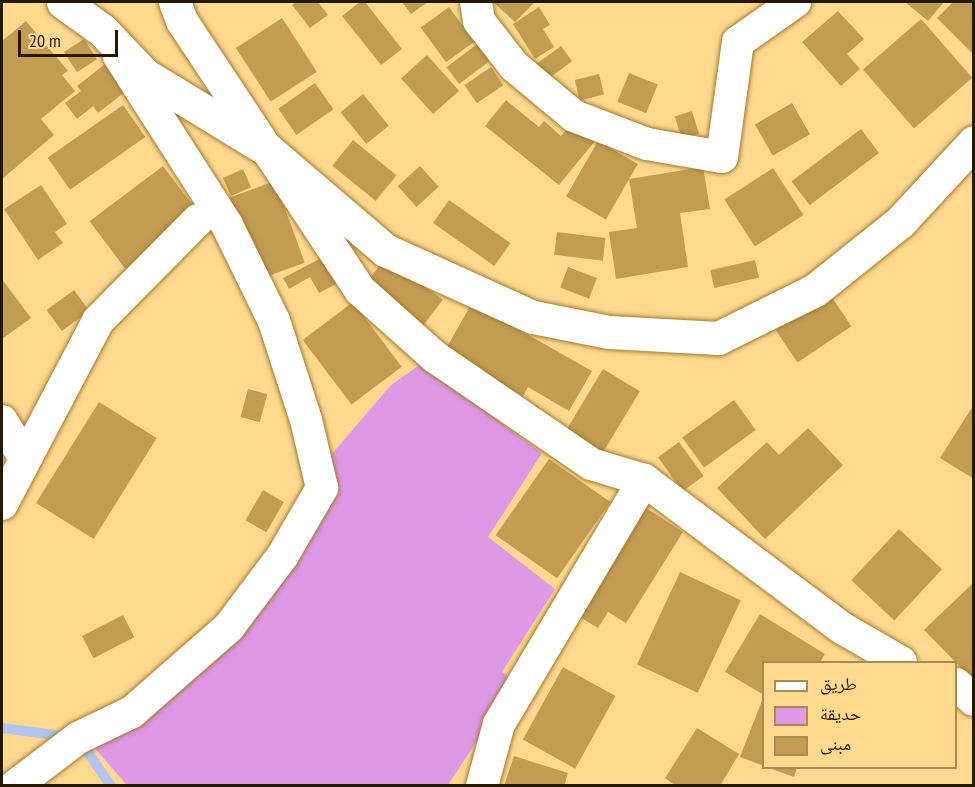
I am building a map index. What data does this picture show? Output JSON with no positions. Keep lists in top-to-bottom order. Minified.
{"legend":["طريق","حديقة","مبنى"],"scale_bar":"20 m"}
